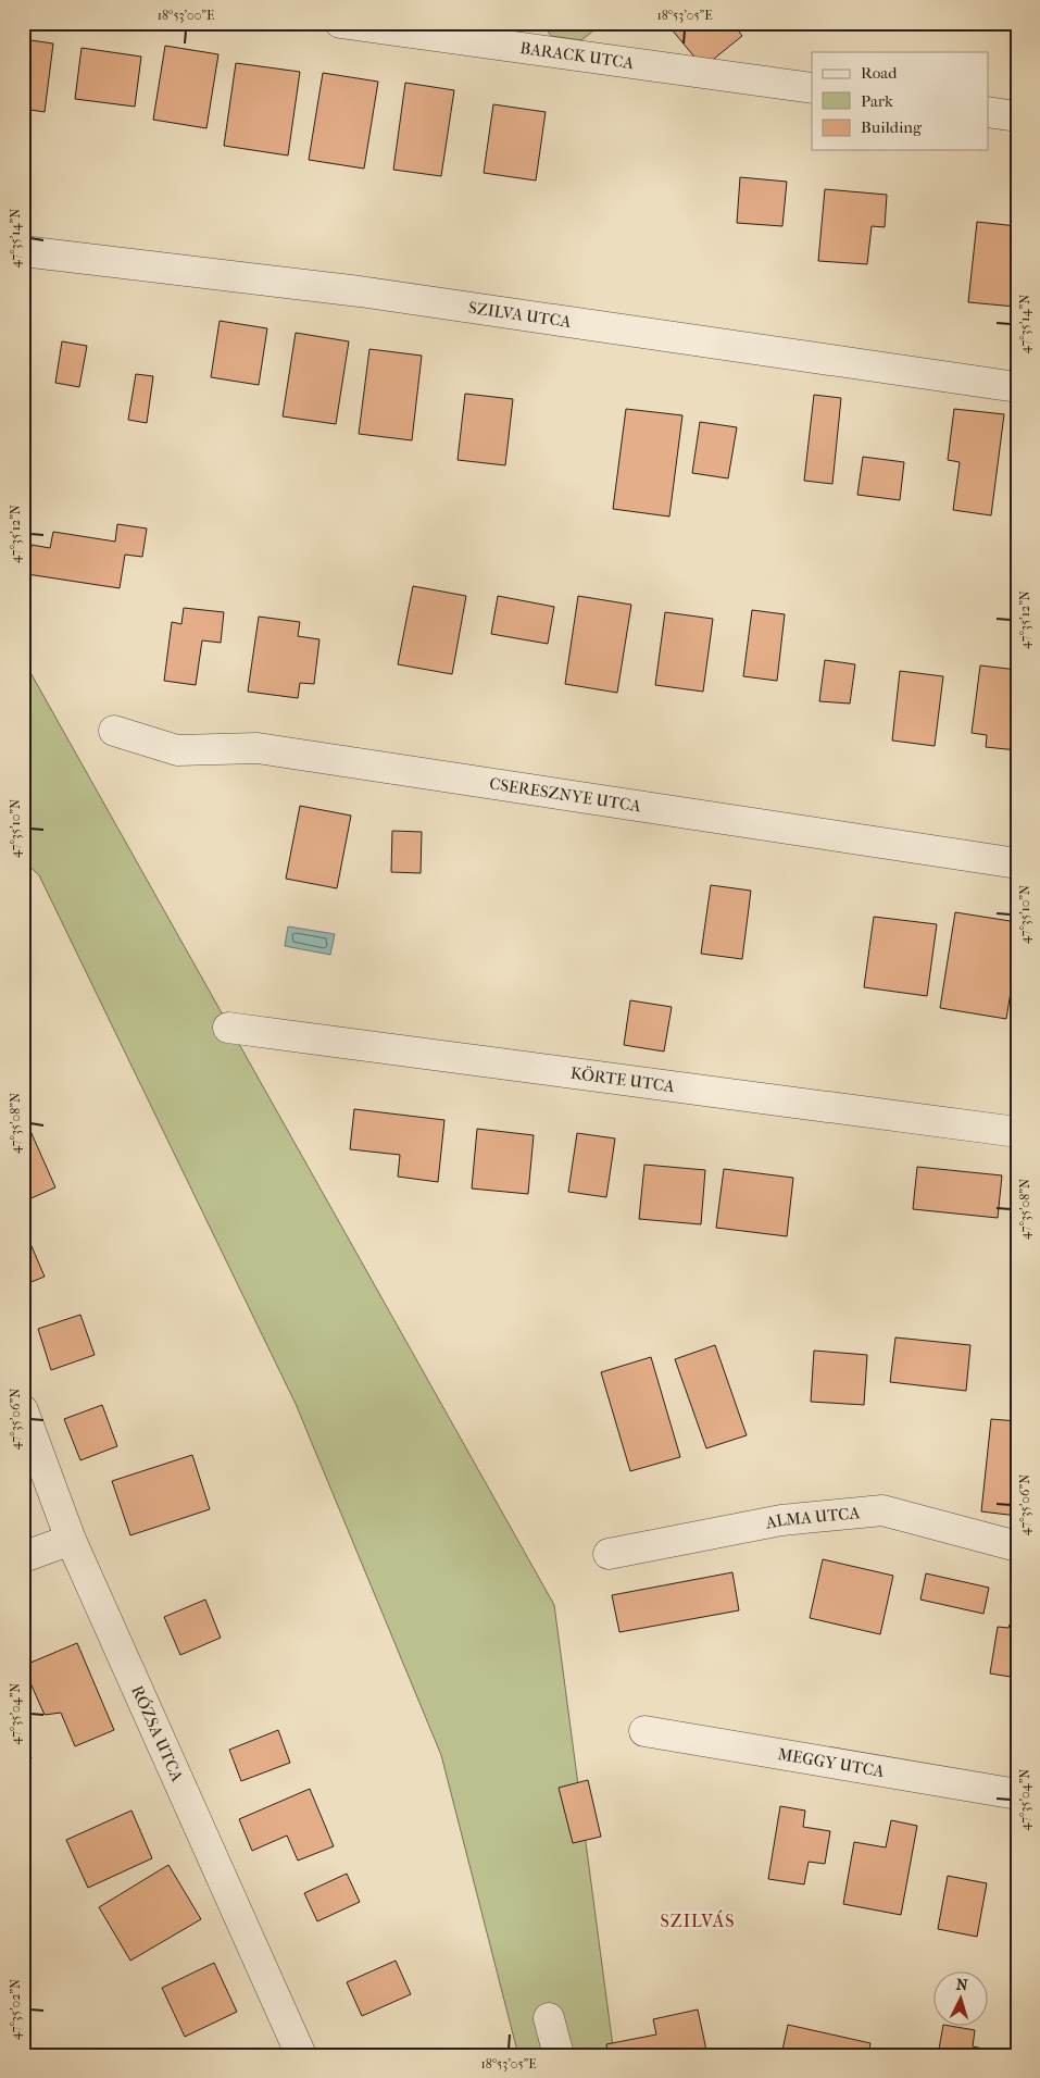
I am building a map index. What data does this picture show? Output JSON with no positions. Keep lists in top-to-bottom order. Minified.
{"streets":{"street":["BARACK UTCA","SZILVA UTCA","CSERESZNYE UTCA","KÖRTE UTCA","ALMA UTCA","RÓZSA UTCA","MEGGY UTCA"]},"districts":["SZILVÁS"],"legend":["Road","Park","Building"],"north":"top","coordinates":["18°53'00\"E","18°53'05\"E","47°35'14\"N","47°35'12\"N","47°35'10\"N","47°35'08\"N","47°35'06\"N","47°35'04\"N","47°35'02\"N"]}
